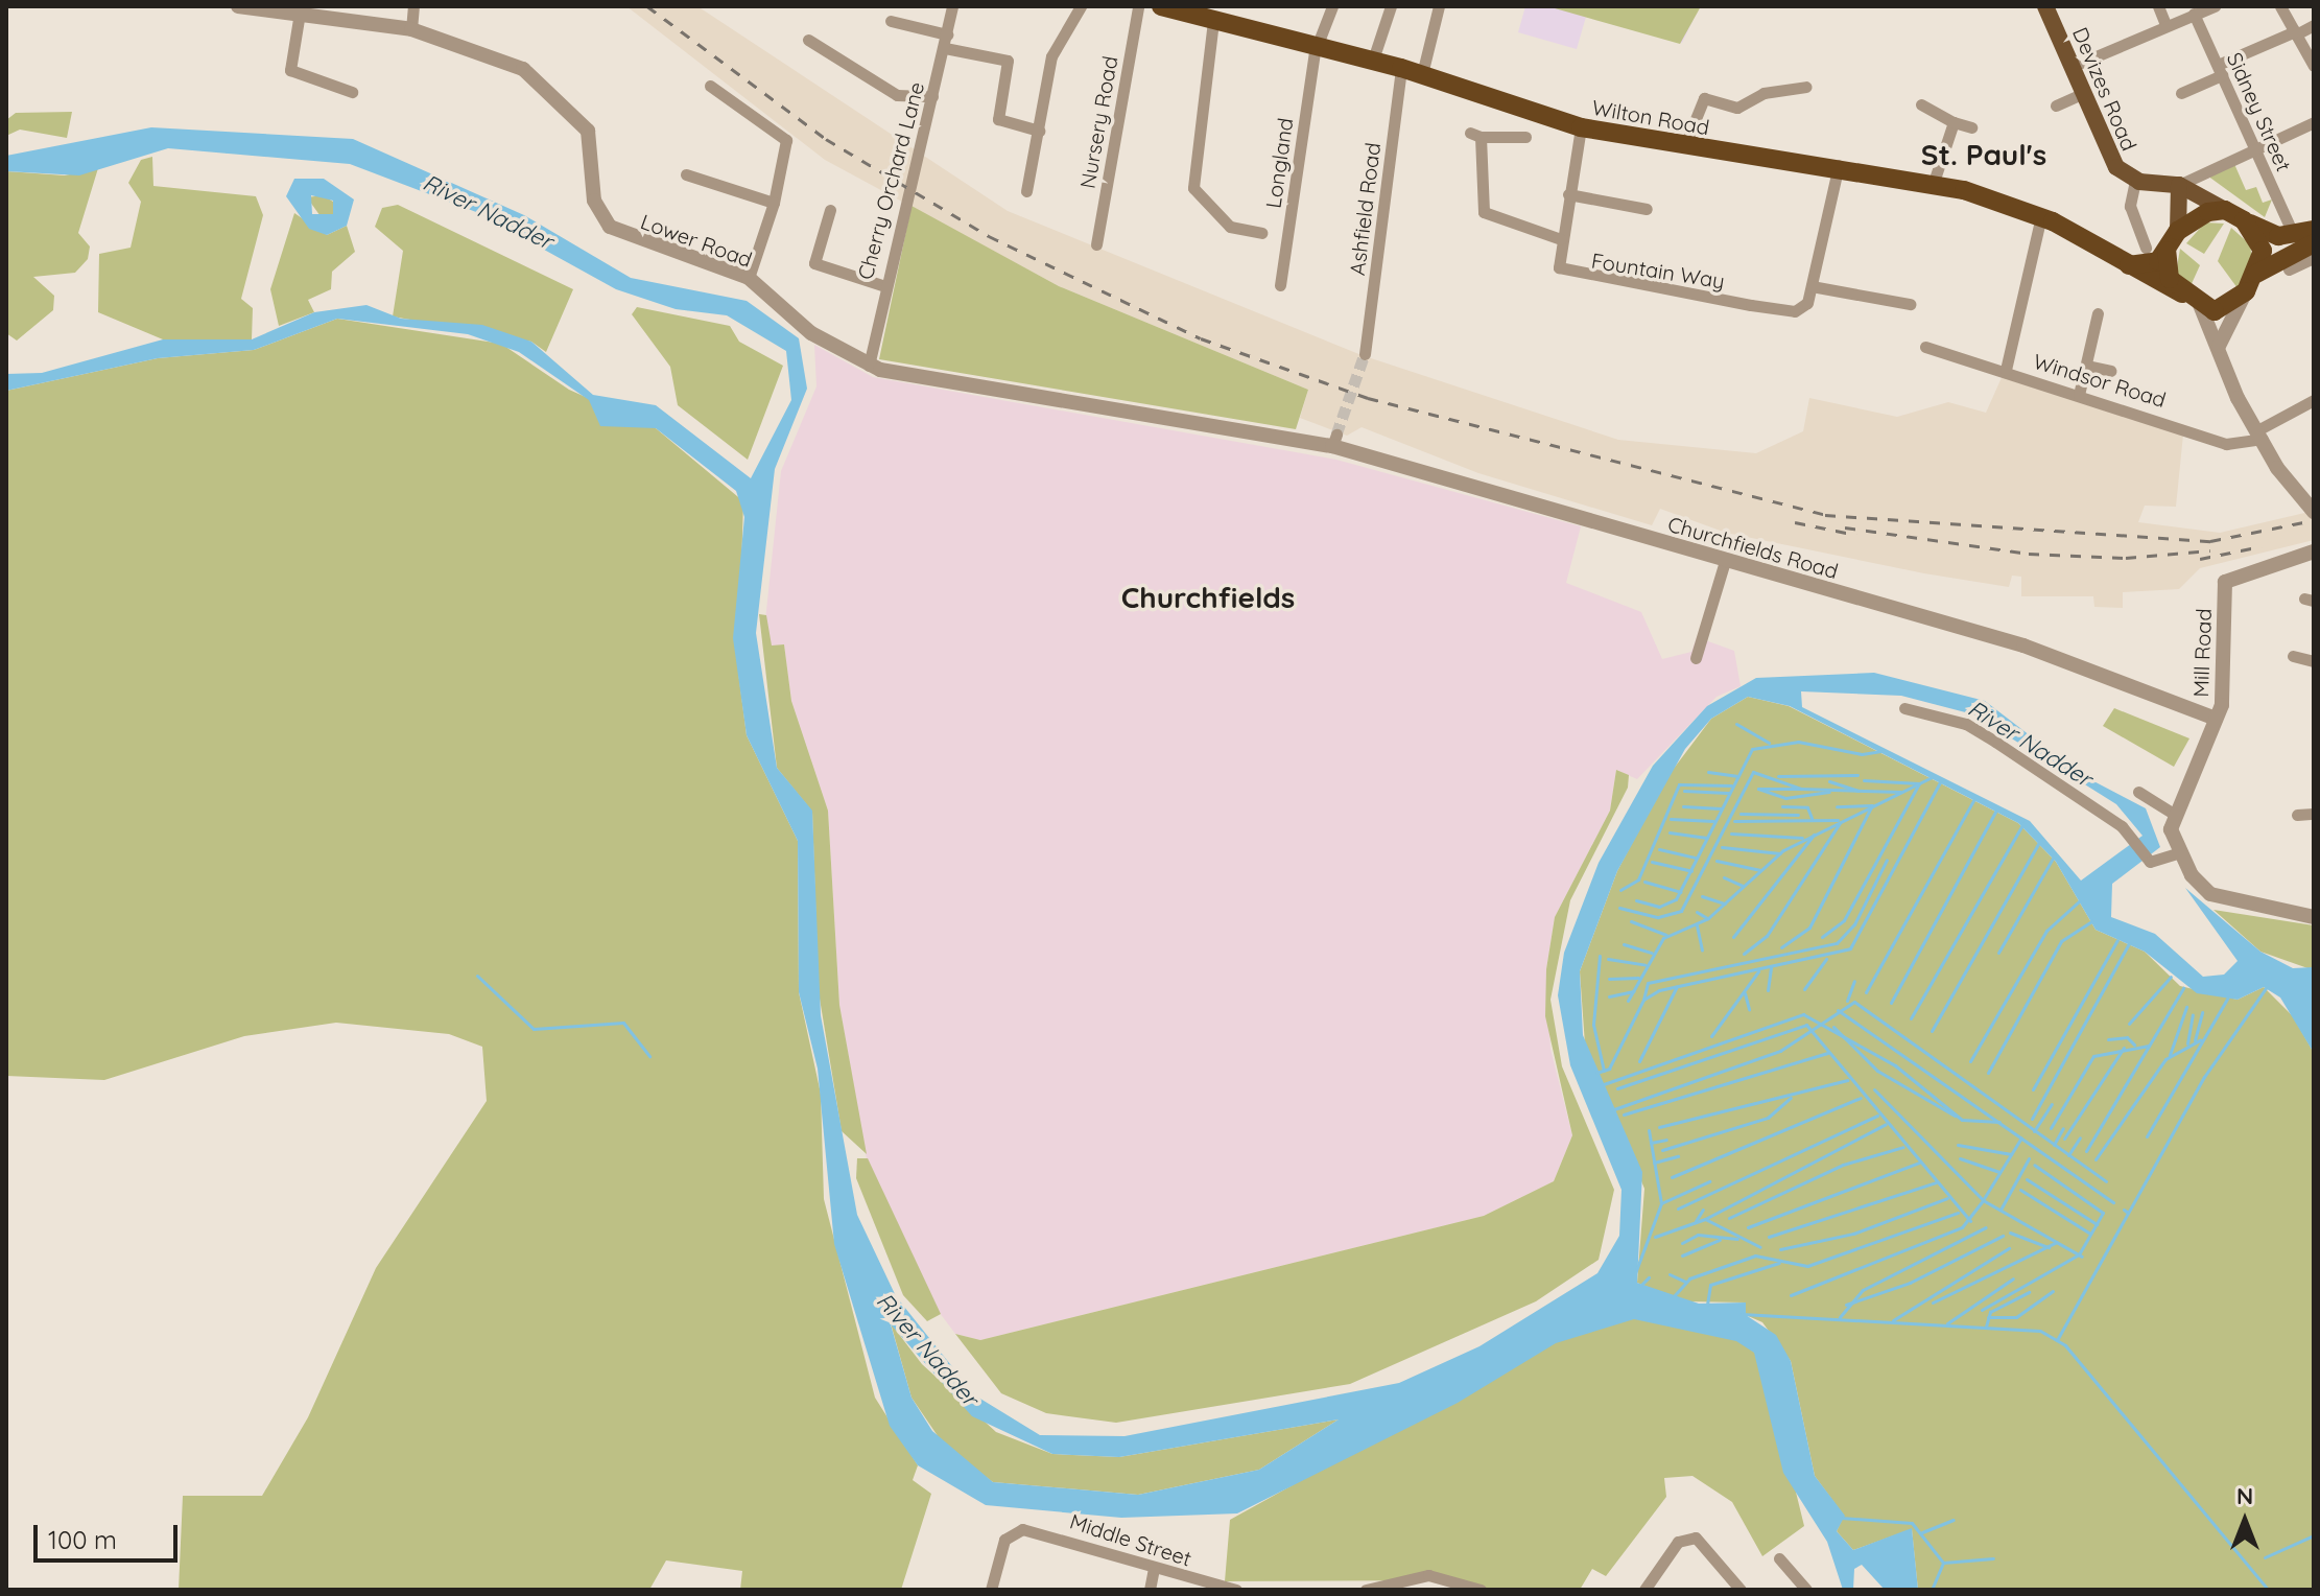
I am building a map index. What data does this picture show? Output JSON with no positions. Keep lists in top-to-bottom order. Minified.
{"streets":{"highway":["Wilton Road"],"main road":["Devizes Road"],"street":["Sidney Street","Nursery Road","Longland","Cherry Orchard Lane","Ashfield Road","Lower Road","Fountain Way","Windsor Road","Churchfields Road","Mill Road","Middle Street"]},"crossings":[["Devizes Road","Wilton Road"],["Wilton Road","Longland"],["Wilton Road","Ashfield Road"],["Wilton Road","Fountain Way"],["Cherry Orchard Lane","Lower Road"],["Lower Road","Churchfields Road"],["Churchfields Road","Mill Road"]],"districts":["St. Paul's","Churchfields"],"water":["River Nadder"],"scale_bar":"100 m","north":"top"}
